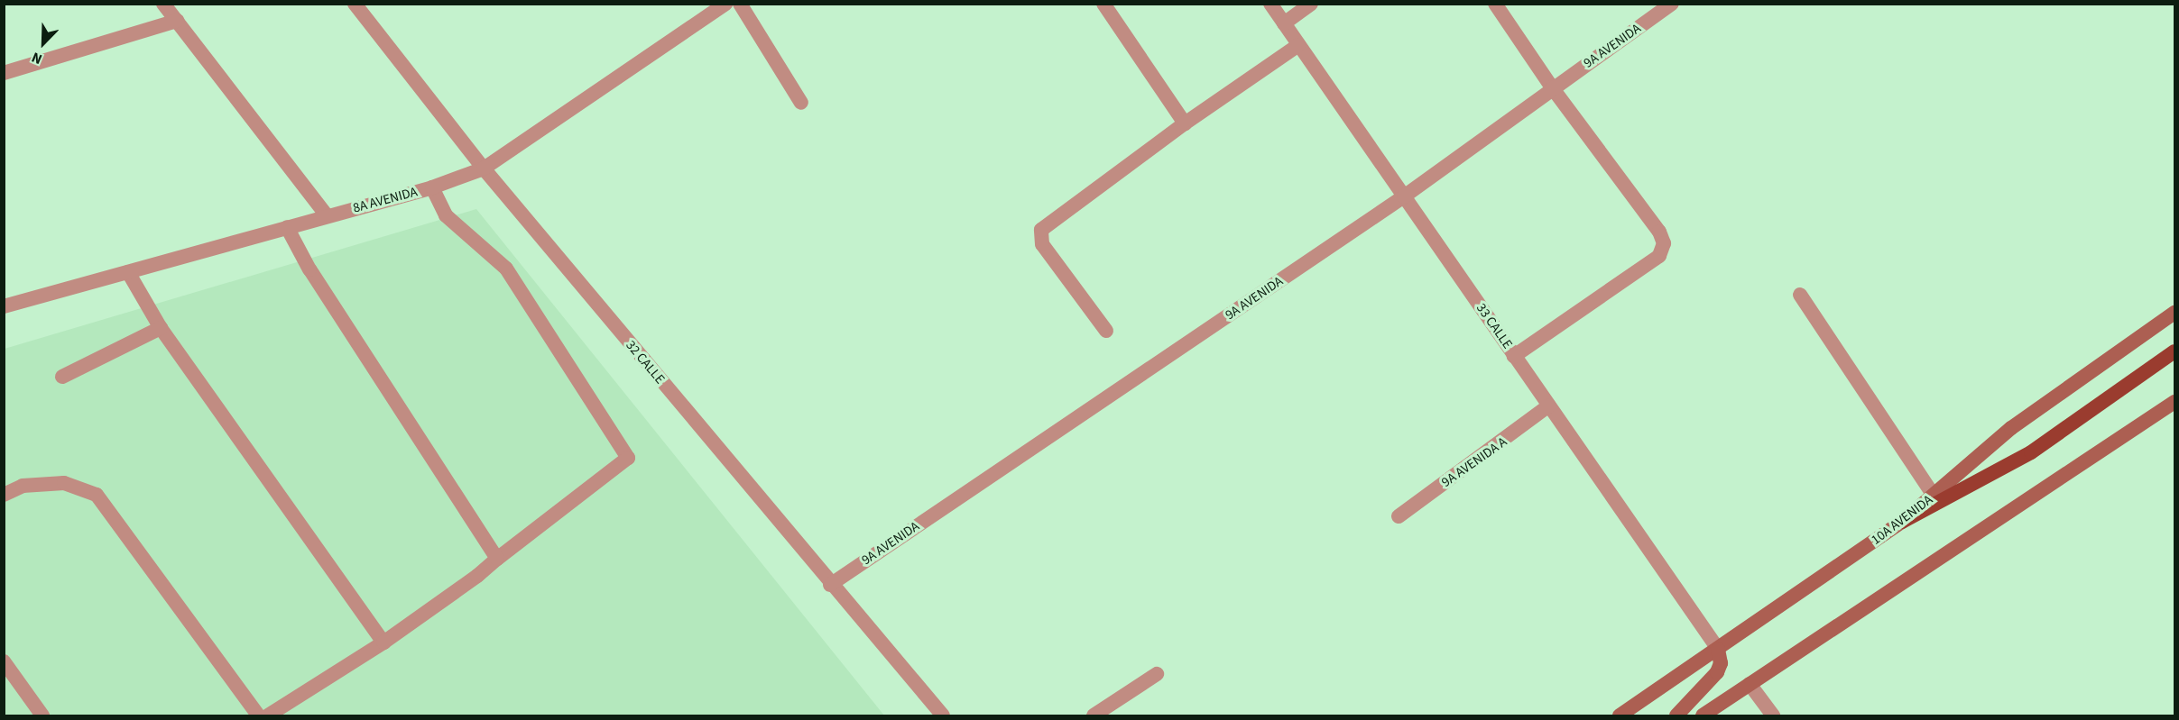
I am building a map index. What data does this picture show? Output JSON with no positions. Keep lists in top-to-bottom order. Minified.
{"streets":{"main road":["10A AVENIDA"],"street":["9A AVENIDA","8A AVENIDA","33 CALLE","32 CALLE","9A AVENIDA A"]},"crossings":[["9A AVENIDA","33 CALLE"],["9A AVENIDA","32 CALLE"],["8A AVENIDA","32 CALLE"],["33 CALLE","9A AVENIDA A"],["33 CALLE","10A AVENIDA"]],"north":"bottom left"}
